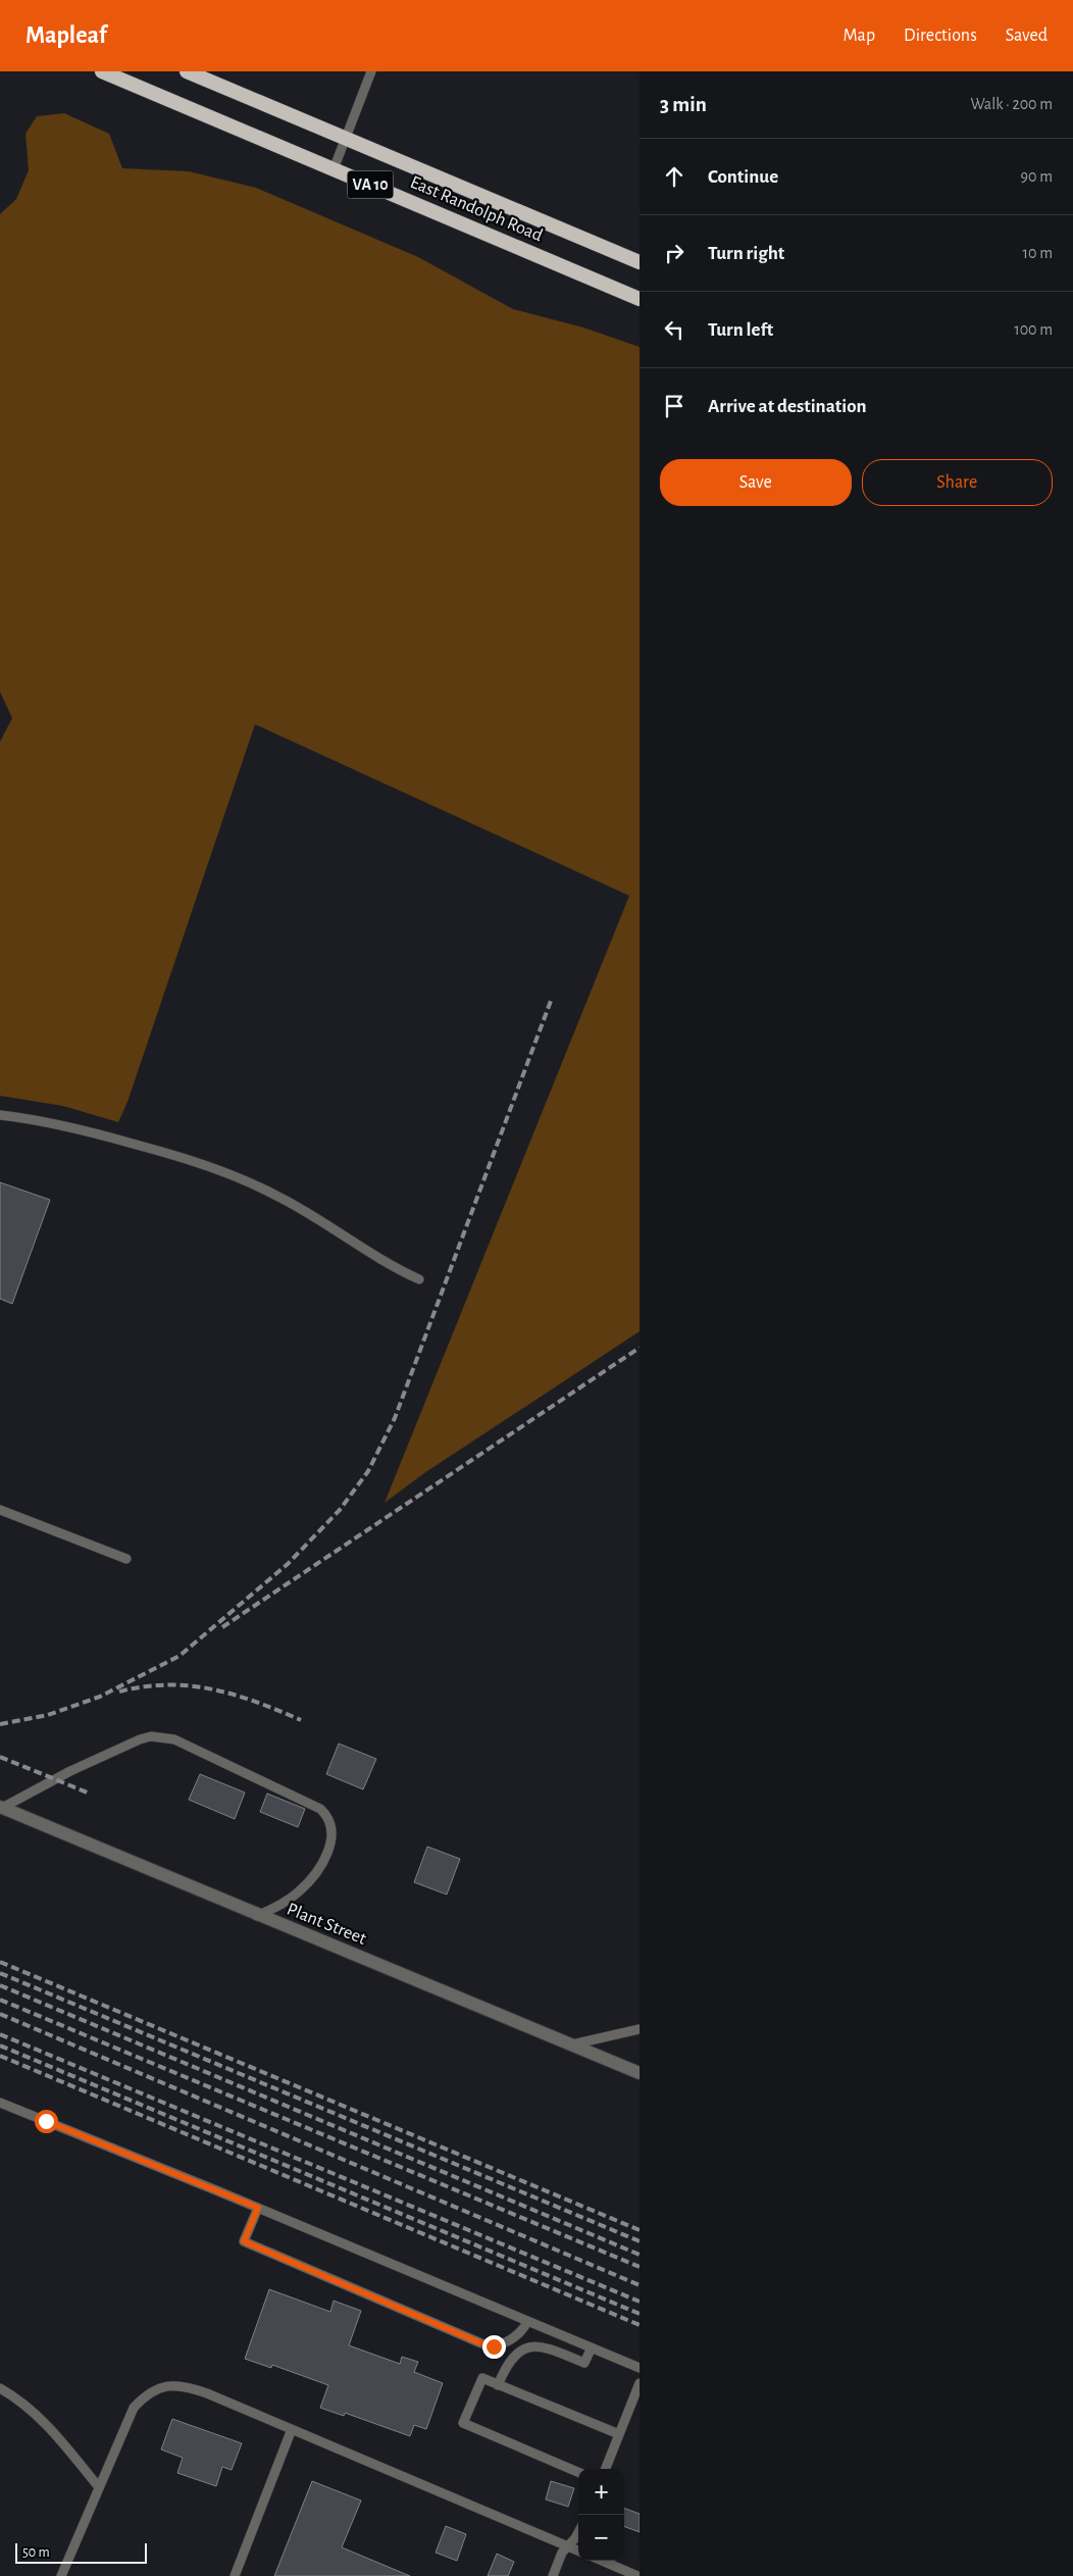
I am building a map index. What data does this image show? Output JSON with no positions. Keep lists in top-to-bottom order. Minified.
{"streets":{"highway":["VA 10","East Randolph Road"],"street":["Plant Street"]},"scale_bar":"50 m","page":{"header":"Mapleaf","nav":["Map","Directions","Saved"],"heading":["3 min","Walk · 200 m"],"list":[["Continue","90 m"],["Turn right","10 m"],["Turn left","100 m"],"Arrive at destination"],"buttons":["Save","Share"],"map_buttons":["+","−"],"scale":"50 m"}}
